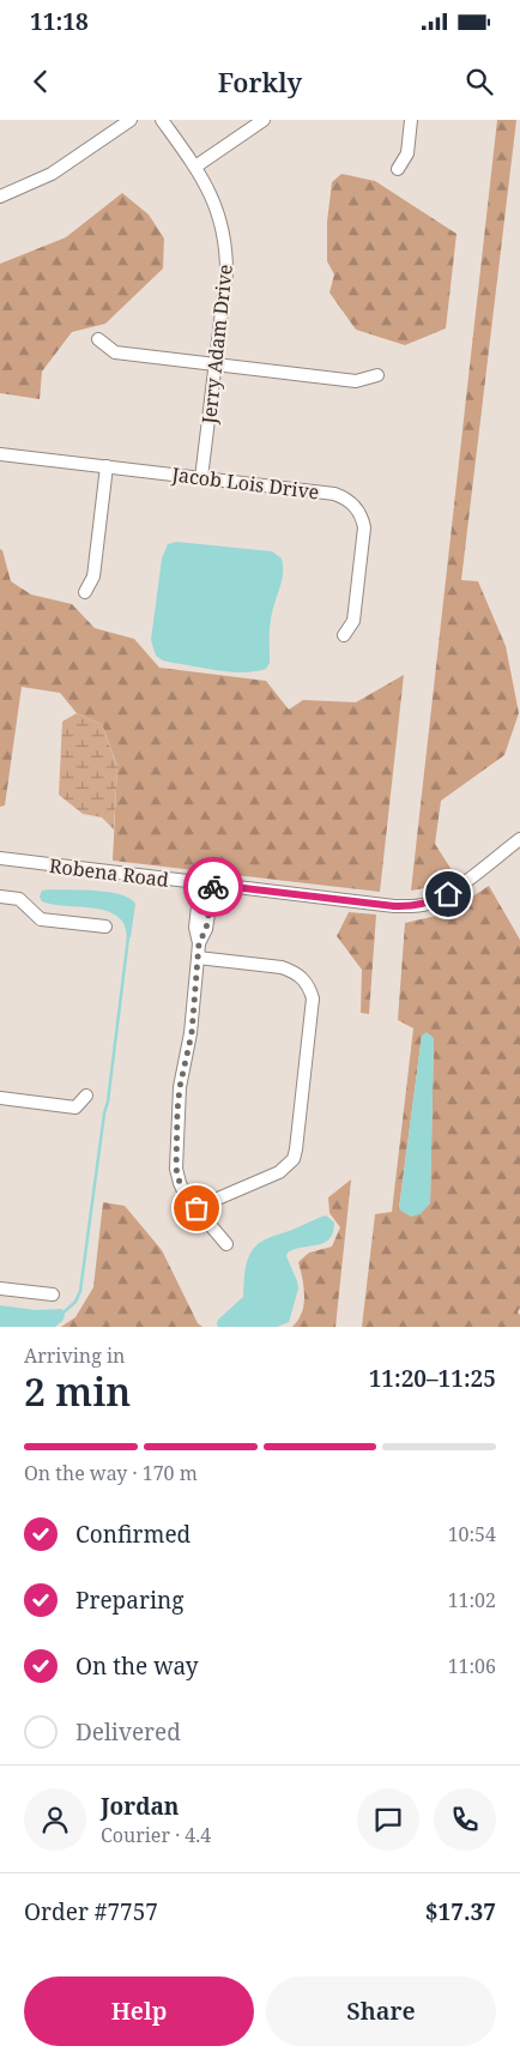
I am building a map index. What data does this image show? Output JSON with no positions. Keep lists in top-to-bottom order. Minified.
{"streets":{"street":["Jerry Adam Drive","Jacob Lois Drive","Robena Road"]},"crossings":[["Jerry Adam Drive","Jacob Lois Drive"]],"page":{"status":"11:18","header":"Forkly","heading":["2 min","Arriving in","11:20–11:25"],"panel":["Jordan","Courier · 4.4","Order #7757","$17.37"],"bar":"On the way · 170 m","list":[["Confirmed","10:54"],["Preparing","11:02"],["On the way","11:06"],"Delivered"],"buttons":["Help","Share"]}}
